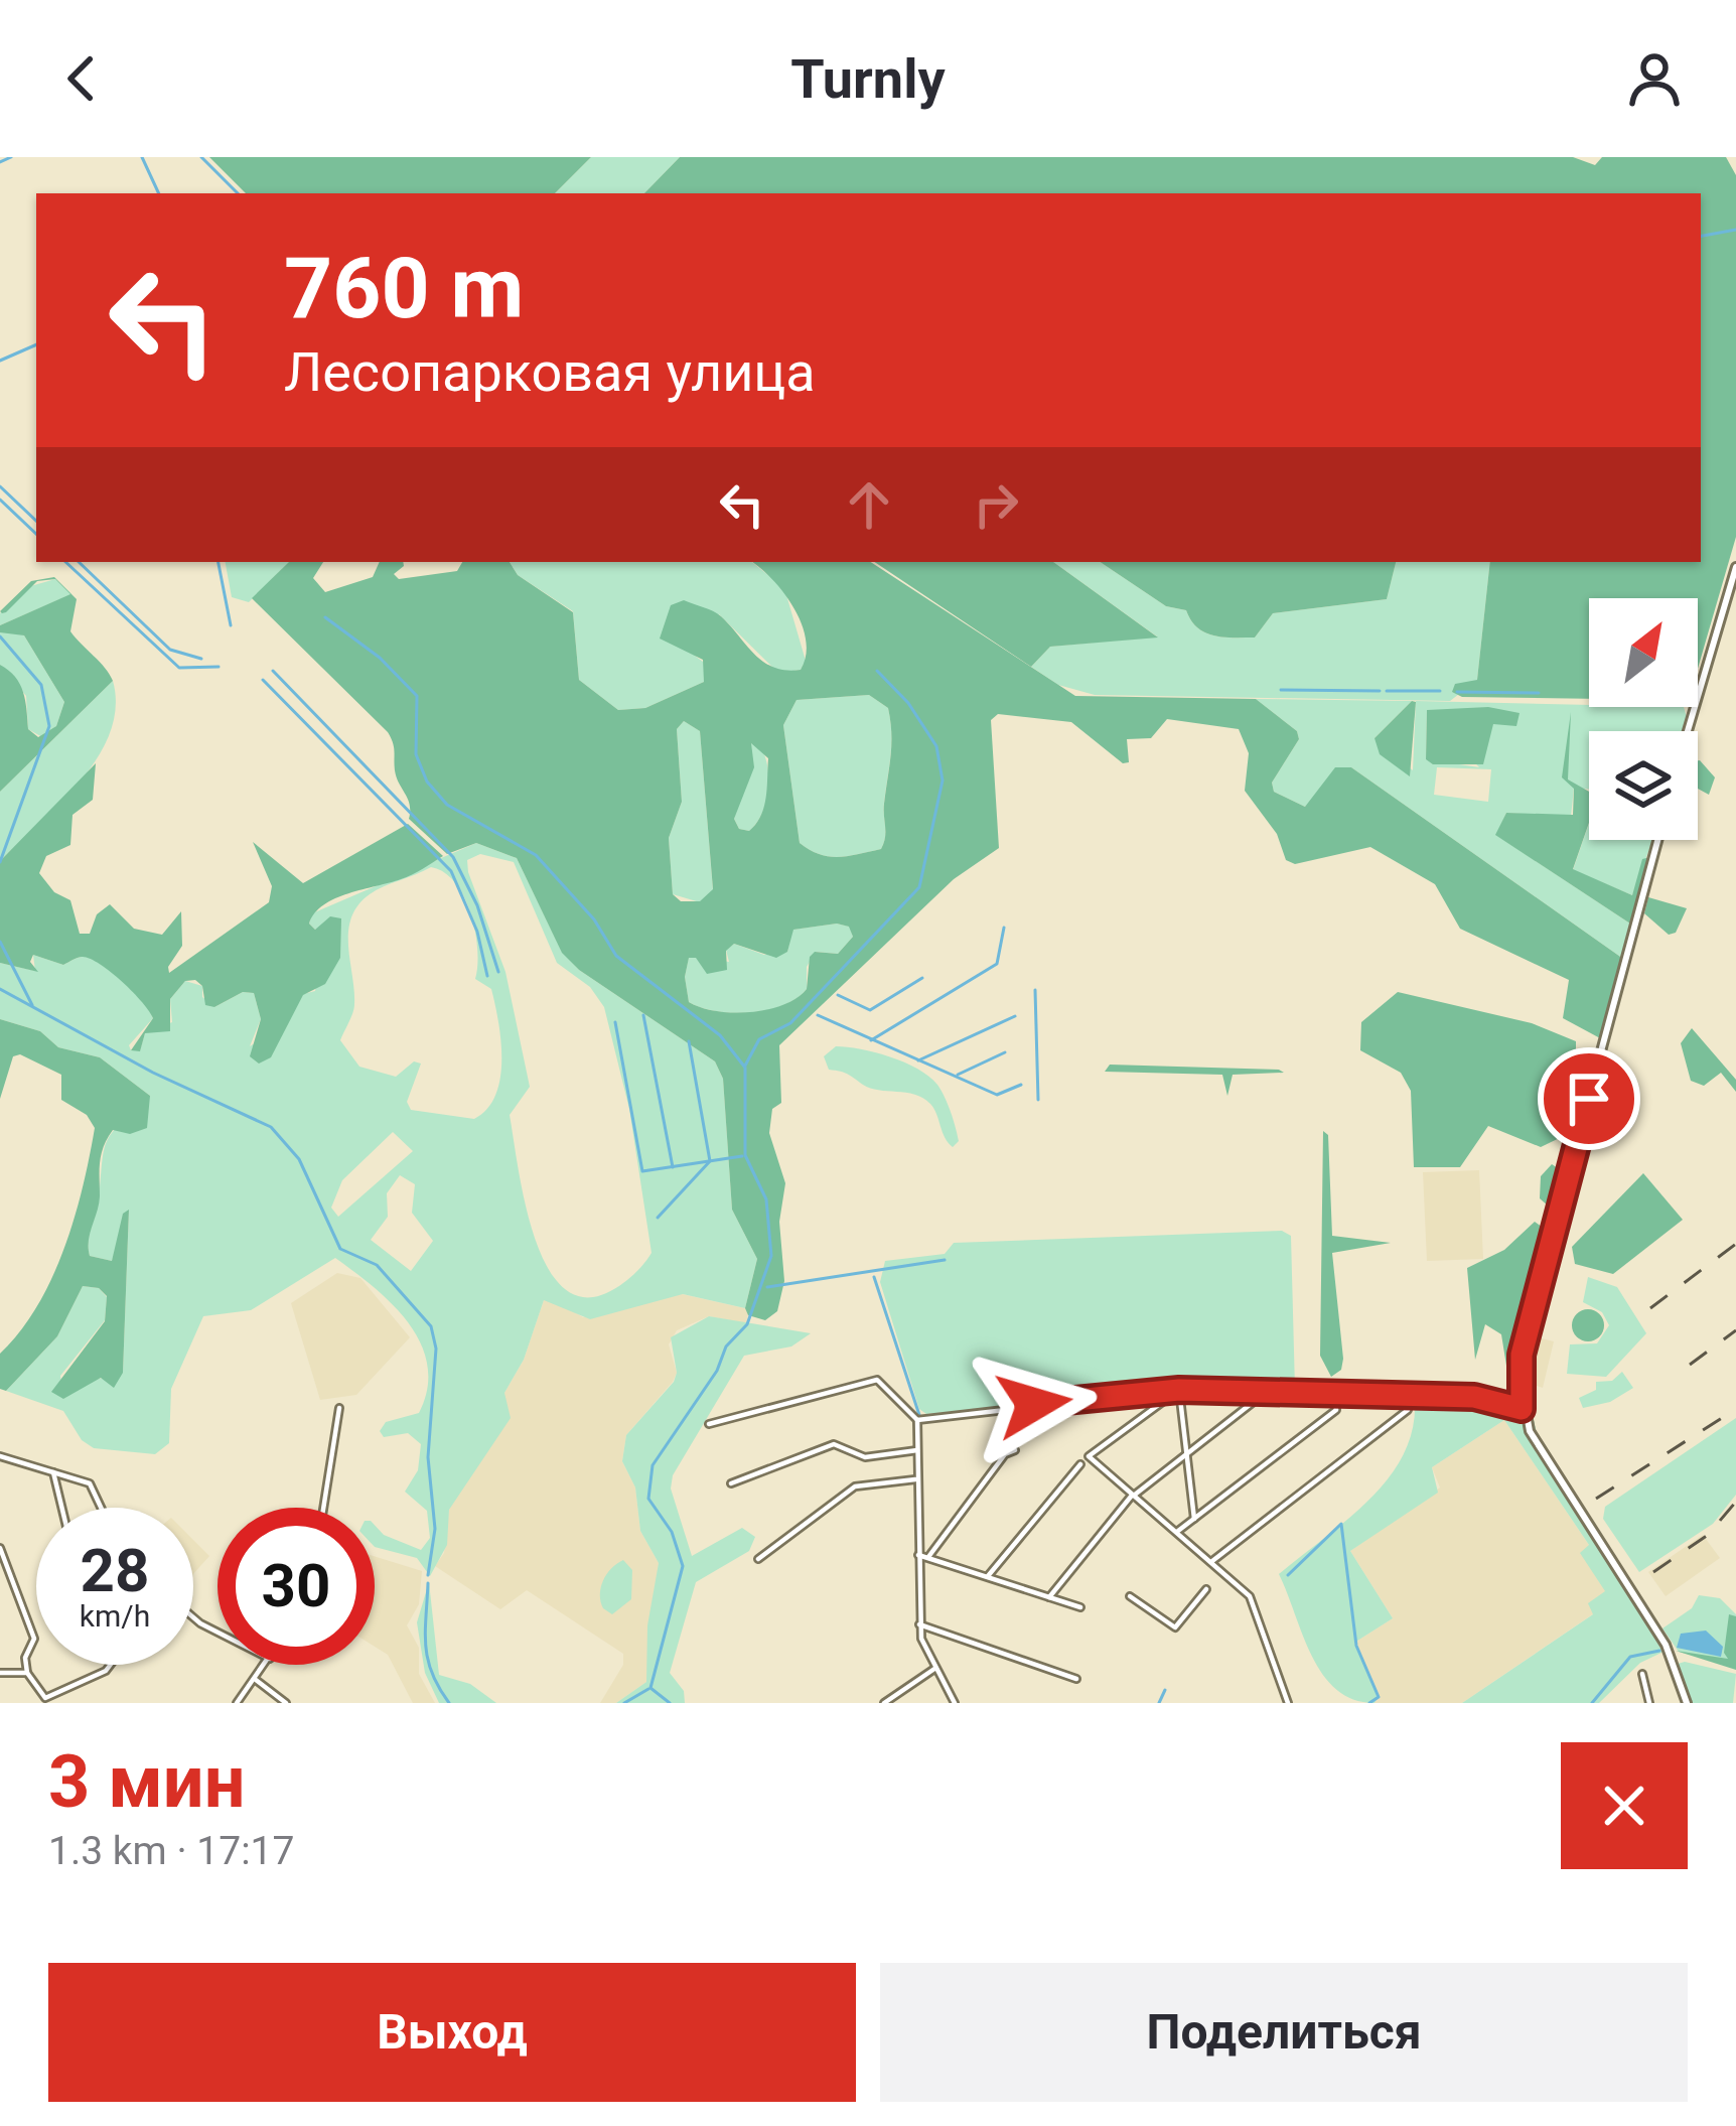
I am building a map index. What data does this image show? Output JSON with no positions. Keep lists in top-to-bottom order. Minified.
{"north":"top right","page":{"header":"Turnly","turn":["760 m","Лесопарковая улица"],"speed":"28 km/h","limit":"30","heading":["3 мин","1.3 km · 17:17"],"buttons":["Выход","Поделиться"]}}
